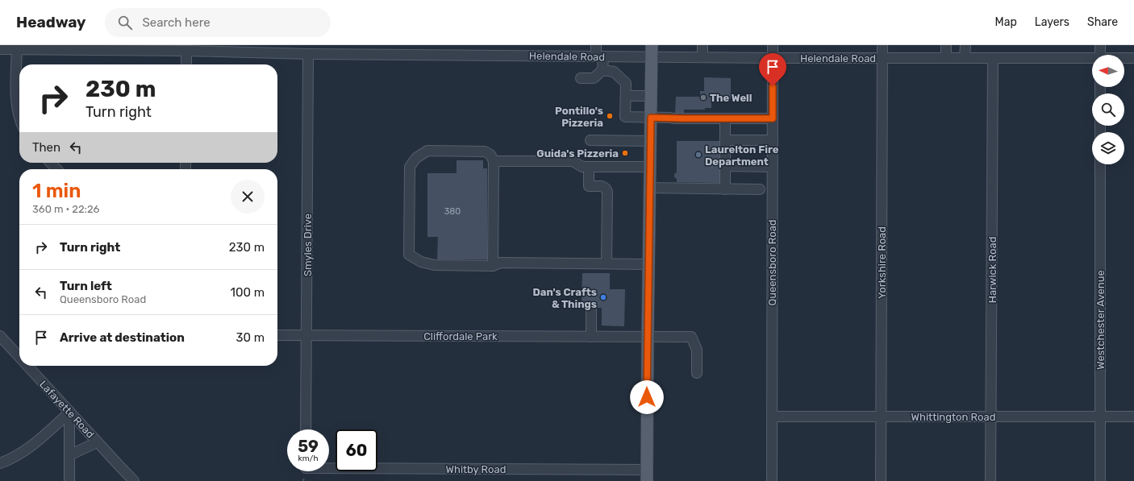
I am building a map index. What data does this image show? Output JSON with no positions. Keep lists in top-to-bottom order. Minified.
{"streets":{"street":["Helendale Road","Smyles Drive","Queensboro Road","Yorkshire Road","Harwick Road","Westchester Avenue","Cliffordale Park","Lafayette Road","Whittington Road","Whitby Road"]},"crossings":[["Helendale Road","Smyles Drive"],["Helendale Road","Queensboro Road"],["Helendale Road","Yorkshire Road"],["Helendale Road","Harwick Road"],["Smyles Drive","Cliffordale Park"],["Queensboro Road","Whittington Road"],["Yorkshire Road","Whittington Road"],["Harwick Road","Whittington Road"],["Westchester Avenue","Whittington Road"]],"places":["The Well","Pontillo's Pizzeria","Guida's Pizzeria","Laurelton Fire Department","Dan's Crafts & Things"],"house_numbers":["380"],"north":"left","page":{"header":"Headway","search":"Search here","nav":["Map","Layers","Share"],"turn":["230 m","Turn right"],"then":"Then","heading":["1 min","360 m · 22:26"],"list":[{"name":"Turn right","value":"230 m"},{"name":"Turn left","note":"Queensboro Road","value":"100 m"},{"name":"Arrive at destination","value":"30 m"}],"speed":"59 km/h","limit":"60"}}
